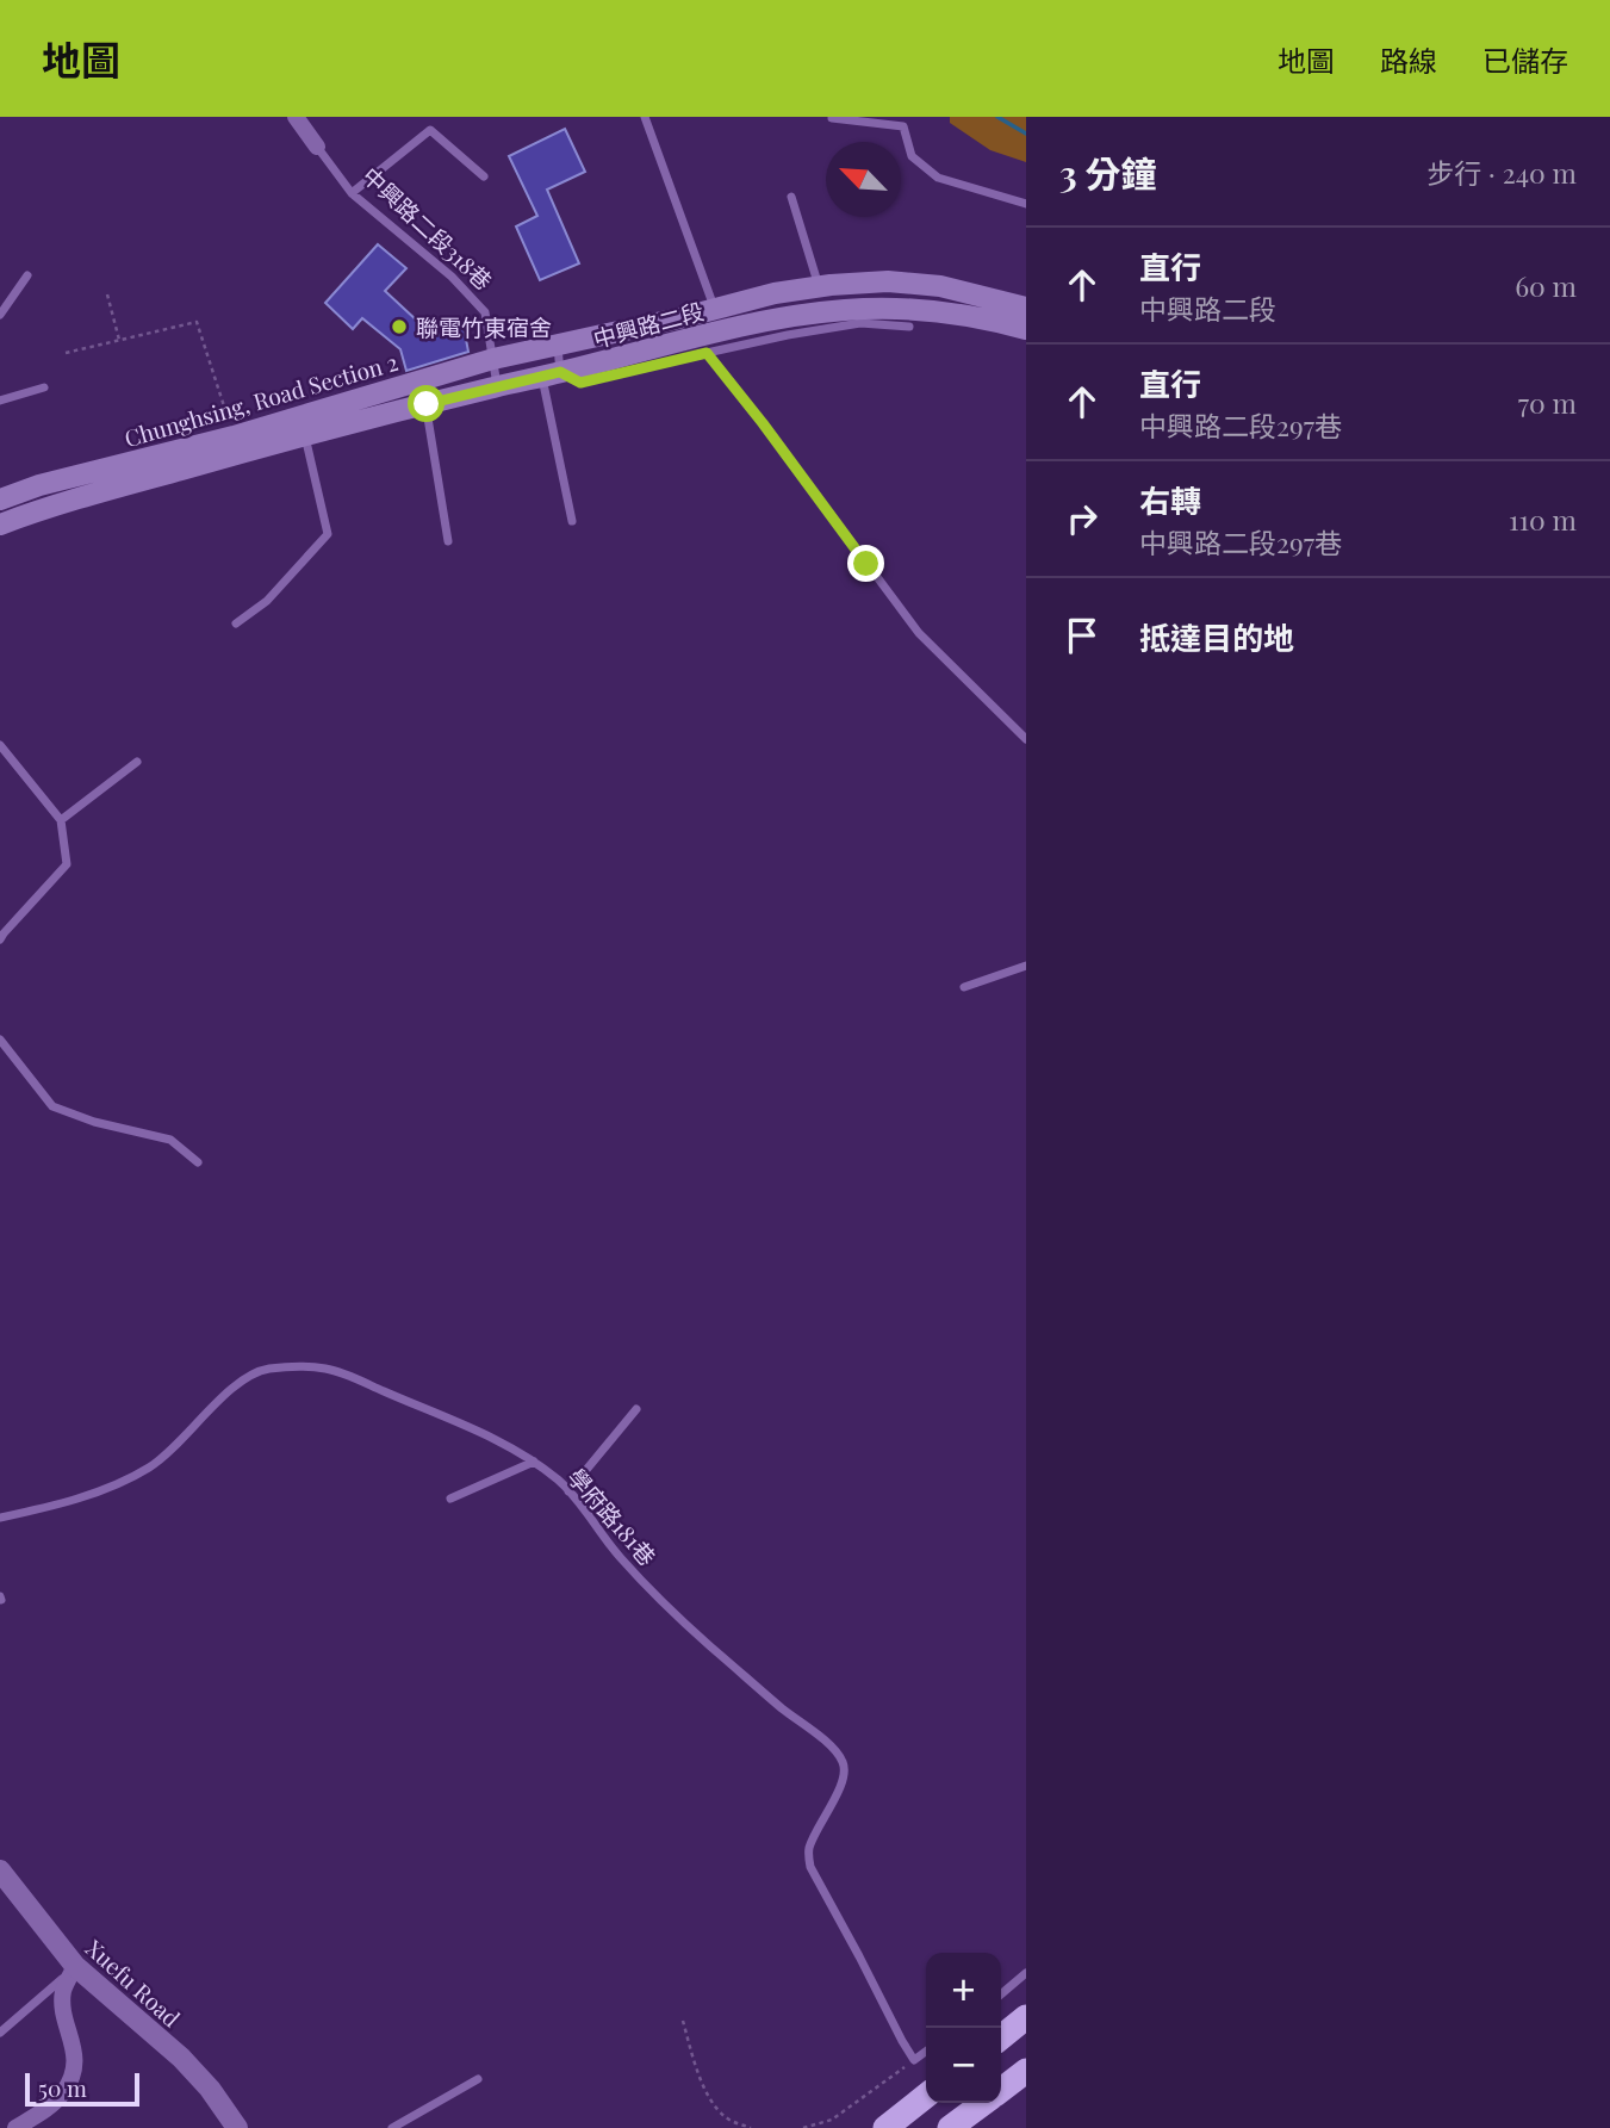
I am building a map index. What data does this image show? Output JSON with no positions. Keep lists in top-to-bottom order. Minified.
{"streets":{"main road":["中興路二段","Chunghsing, Road Section 2"],"street":["中興路二段318巷","Xuefu Road"],"lane":["學府路181巷"]},"crossings":[["中興路二段318巷","中興路二段"],["中興路二段318巷","Chunghsing, Road Section 2"],["中興路二段","Chunghsing, Road Section 2"]],"places":["聯電竹東宿舍"],"scale_bar":"50 m","north":"top left","page":{"header":"地圖","nav":["地圖","路線","已儲存"],"heading":["3 分鐘","步行 · 240 m"],"list":[["直行","中興路二段","60 m"],["直行","中興路二段297巷","70 m"],["右轉","中興路二段297巷","110 m"],"抵達目的地"],"map_buttons":["+","−"],"scale":"50 m"}}
